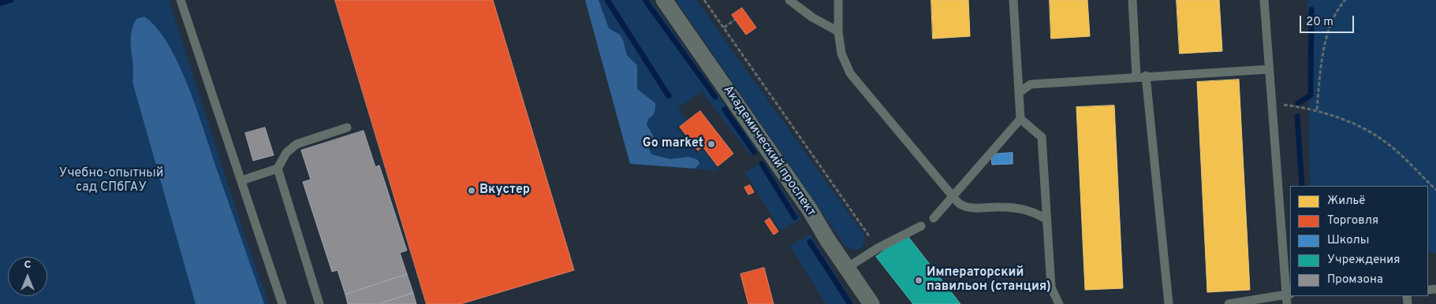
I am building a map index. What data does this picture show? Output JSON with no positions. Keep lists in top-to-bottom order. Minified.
{"streets":{"street":["Академический проспект"]},"parks":["Учебно-опытный сад СПбГАУ"],"places":["Go market","Вкустер","Императорский павильон (станция)"],"legend":["Жильё","Торговля","Школы","Учреждения","Промзона"],"scale_bar":"20 m","north":"top"}
